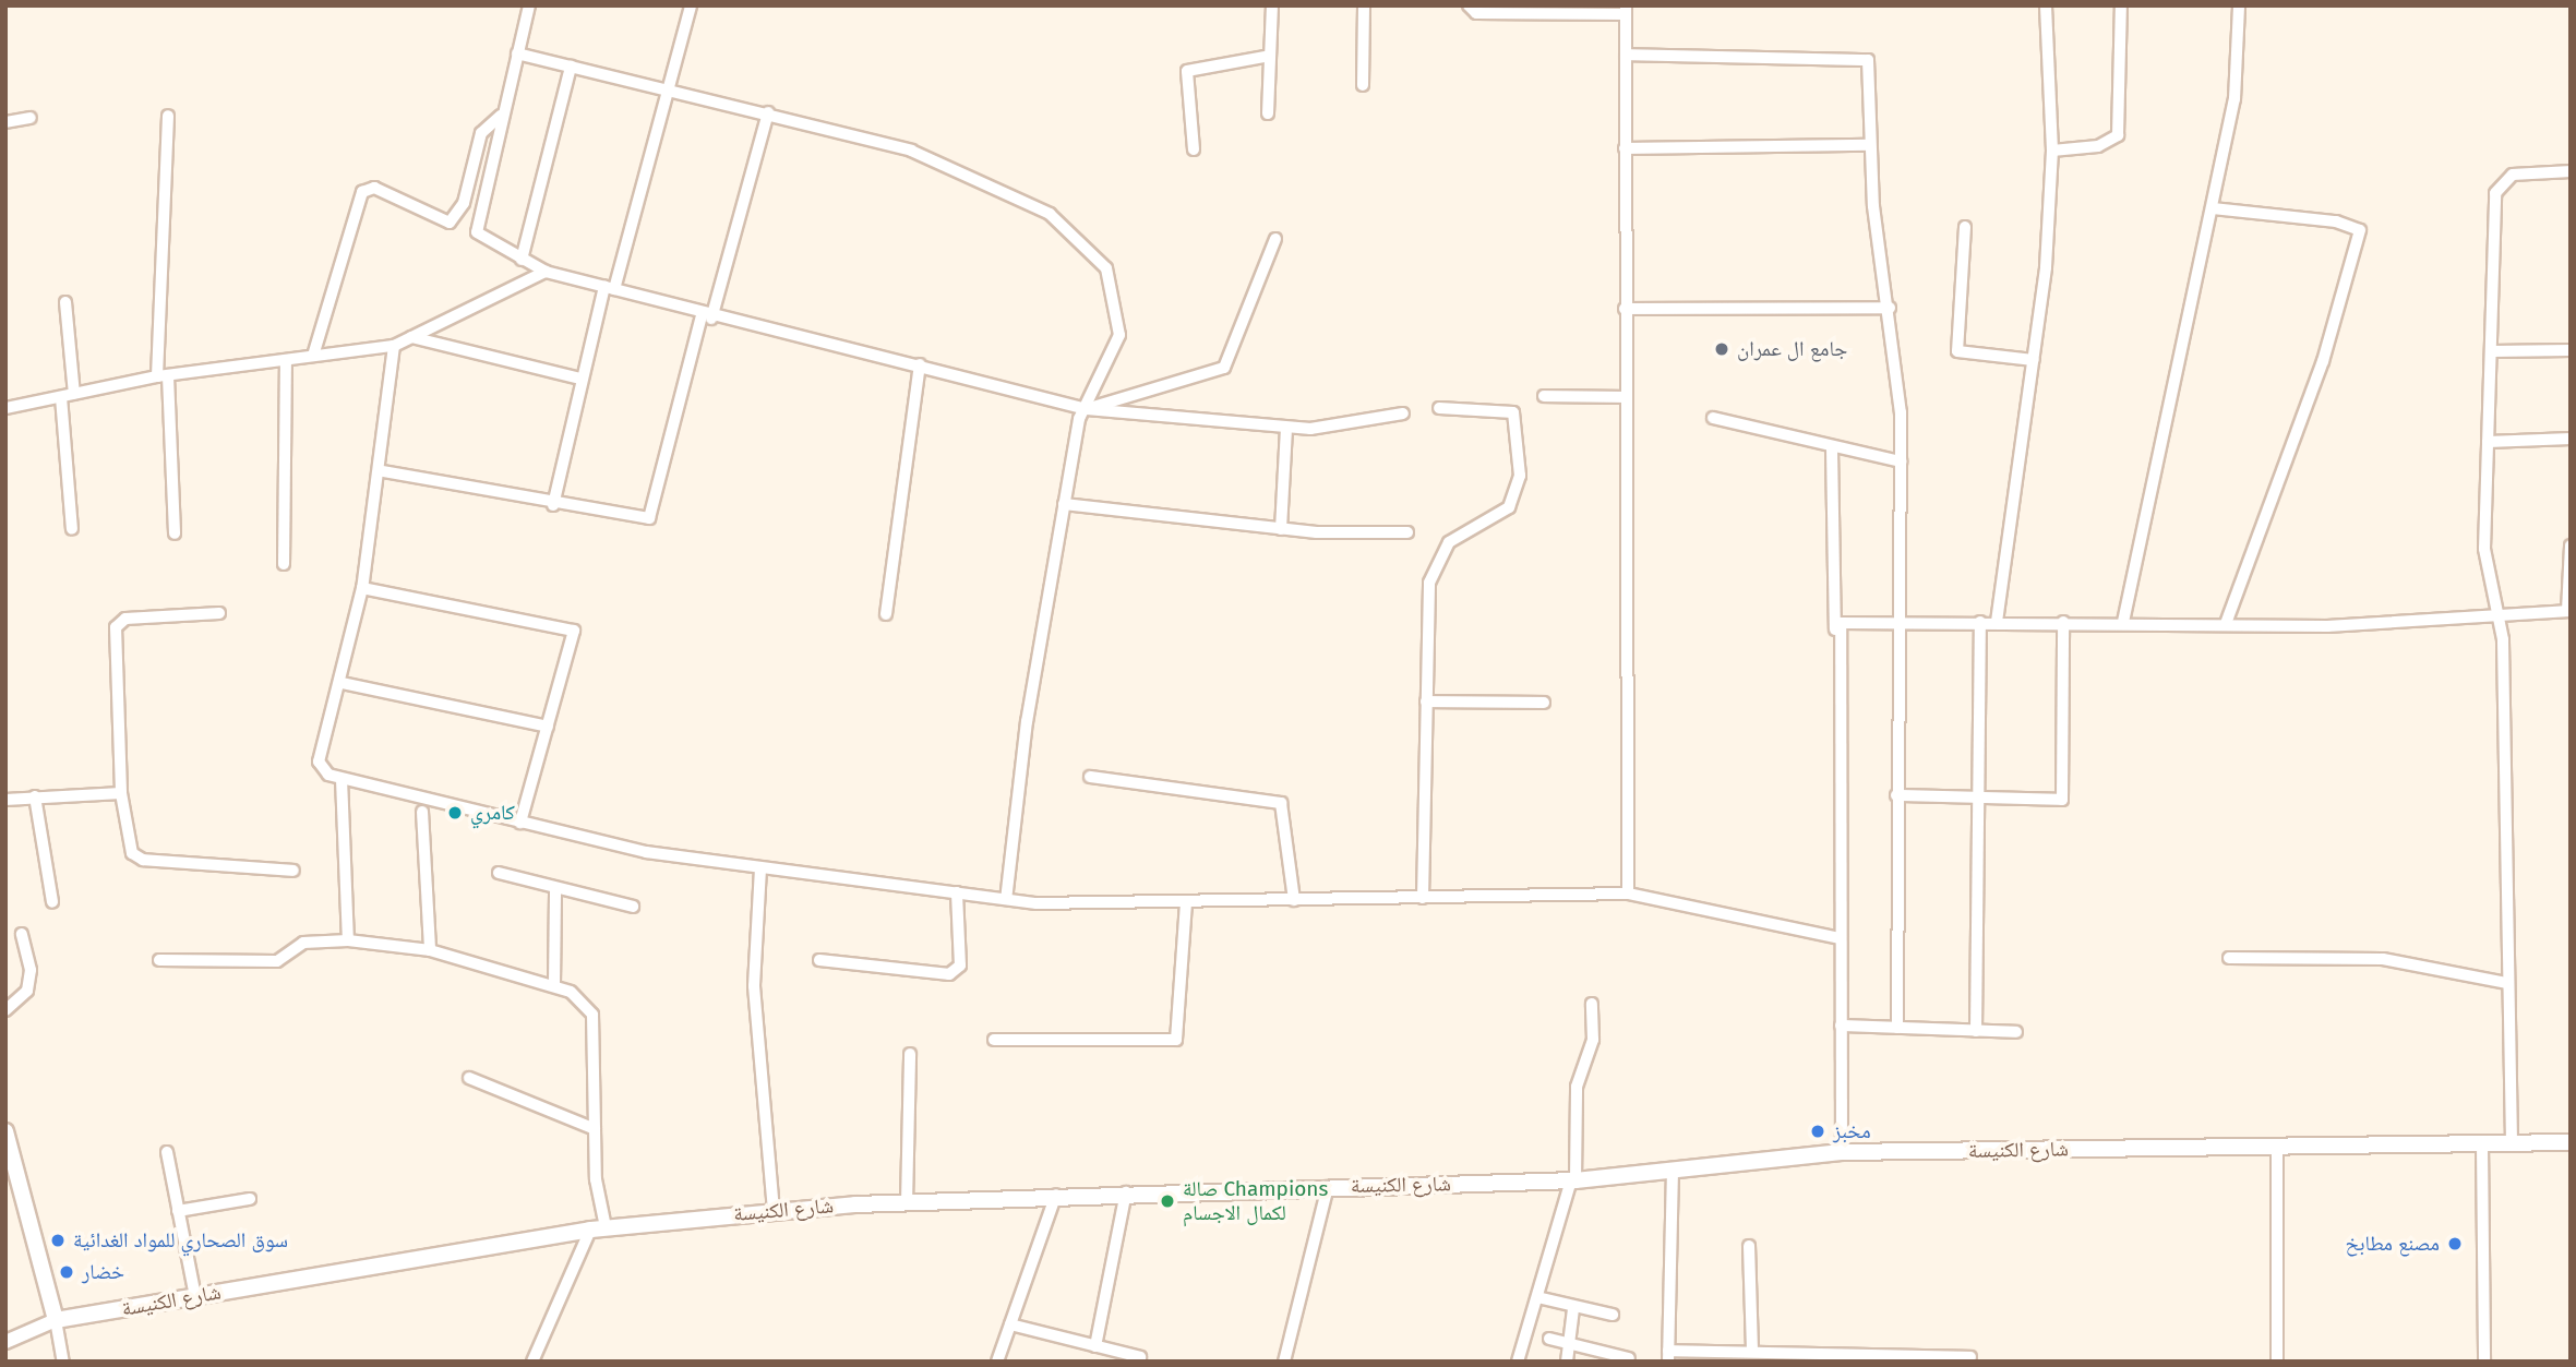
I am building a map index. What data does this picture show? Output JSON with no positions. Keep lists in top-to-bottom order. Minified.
{"streets":{"main road":["شارع الكنيسة"]},"places":["جامع ال عمران","كامري","مخبز","صالة Champions لكمال الاجسام","سوق الصحاري للمواد الغدائية","مصنع مطابخ","خضار"]}
